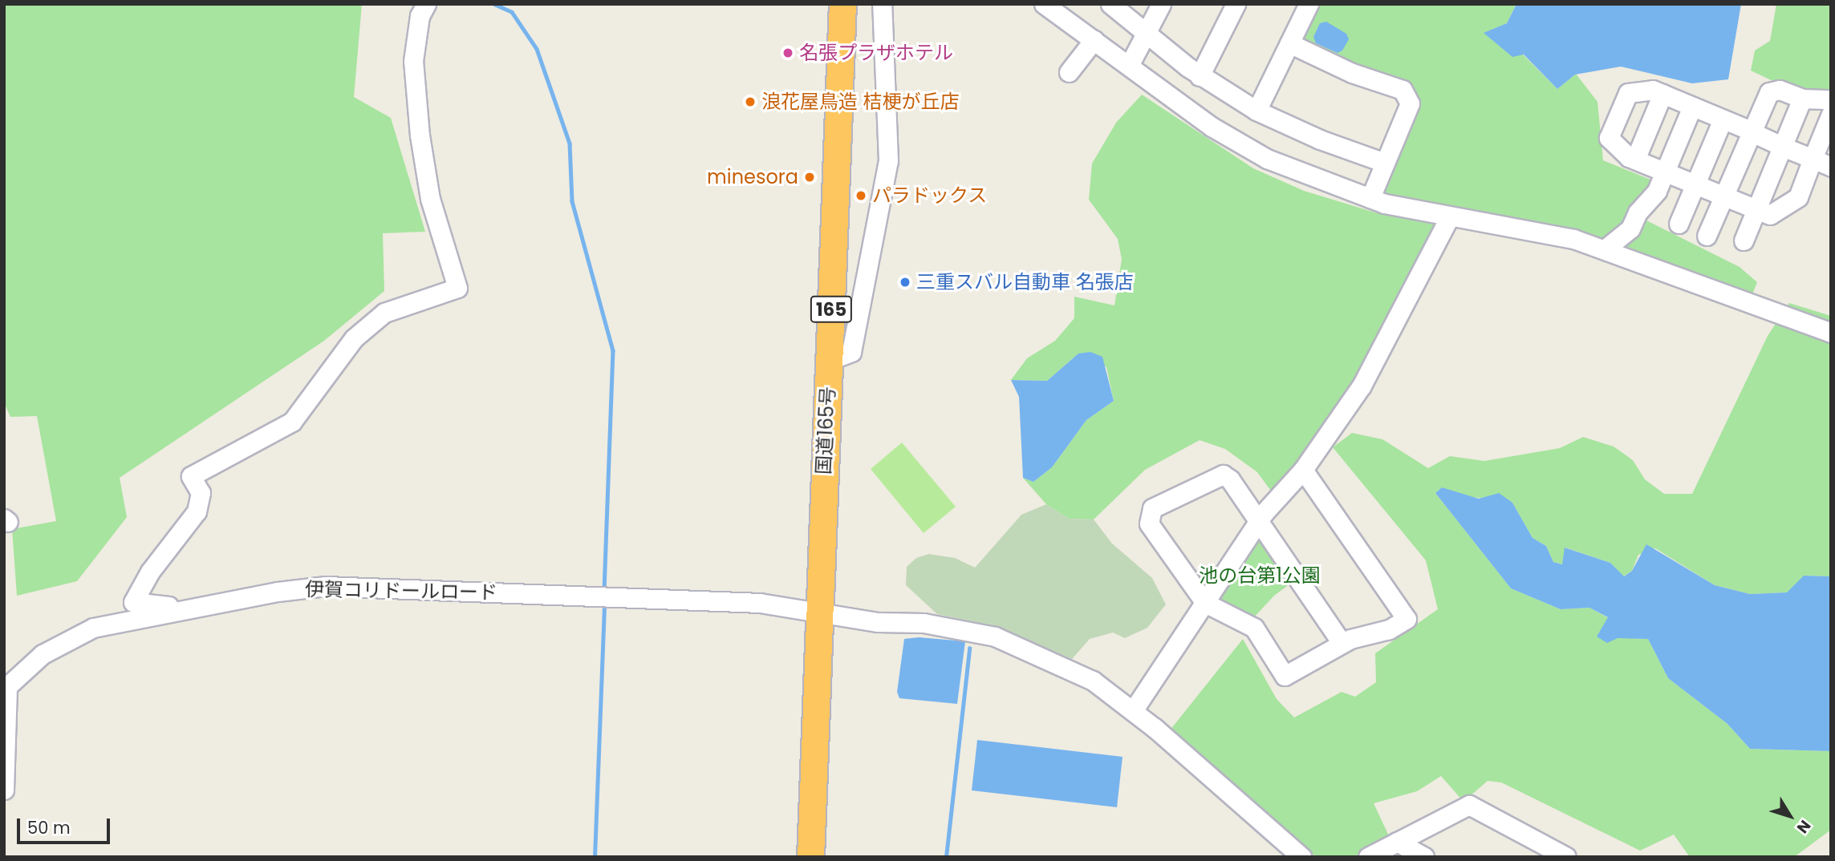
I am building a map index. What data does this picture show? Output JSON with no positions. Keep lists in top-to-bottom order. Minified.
{"streets":{"highway":["165","国道165号"],"street":["伊賀コリドールロード"]},"crossings":[["国道165号","伊賀コリドールロード"]],"parks":["池の台第1公園"],"places":["名張プラザホテル","浪花屋鳥造 桔梗が丘店","minesora","パラドックス","三重スバル自動車 名張店"],"scale_bar":"50 m","north":"bottom right"}
